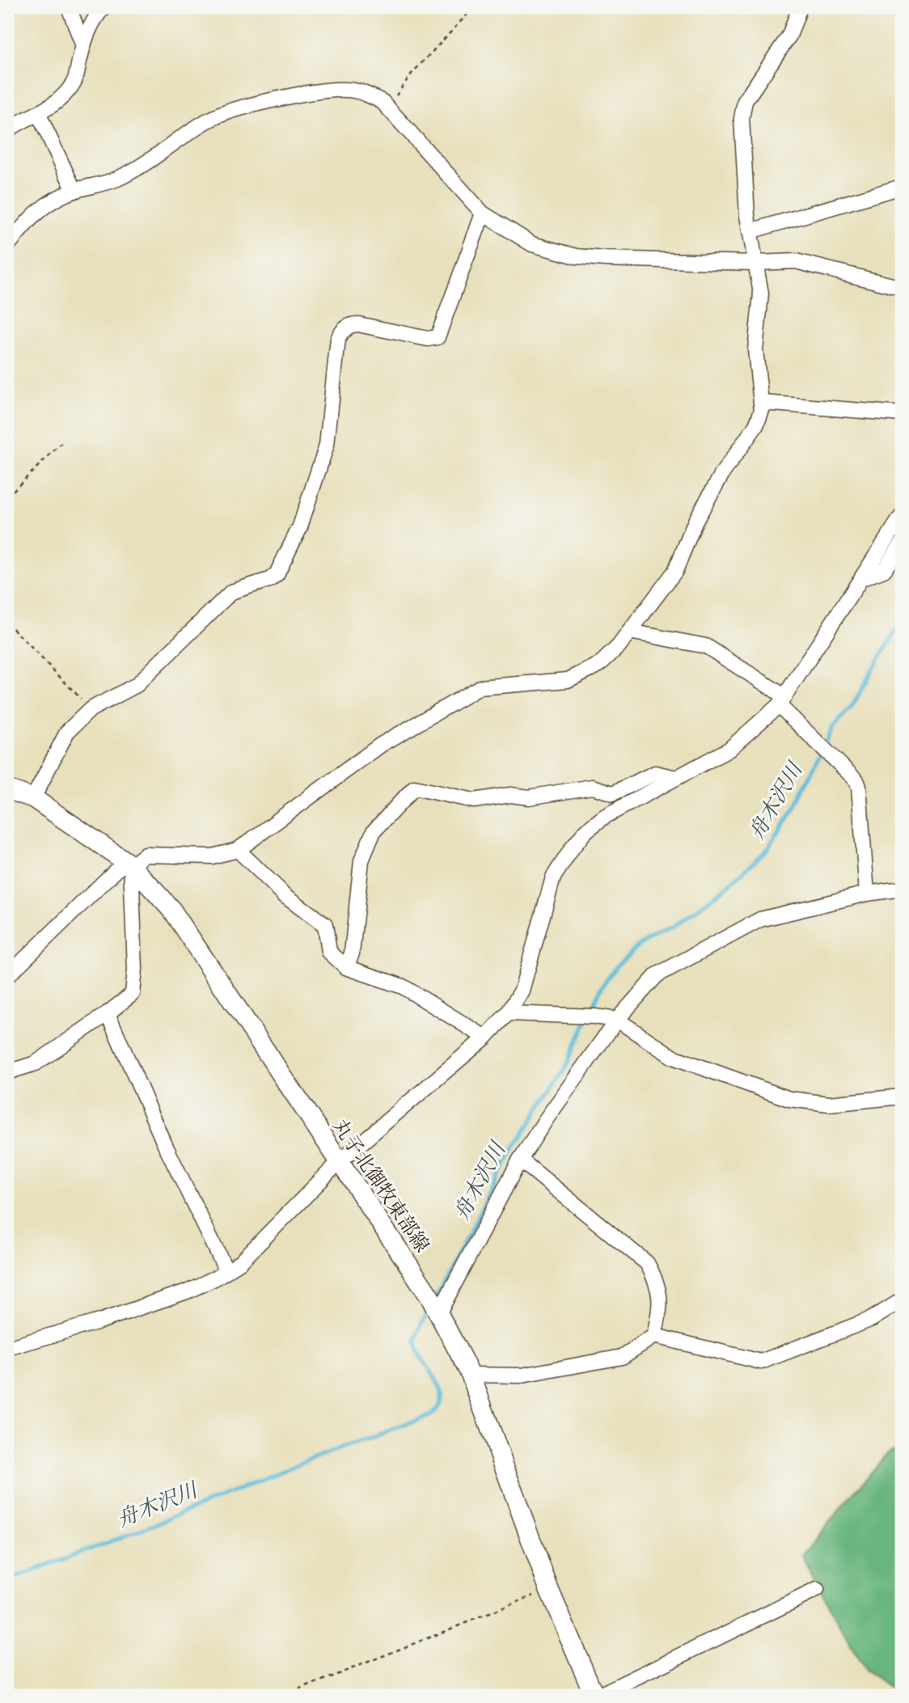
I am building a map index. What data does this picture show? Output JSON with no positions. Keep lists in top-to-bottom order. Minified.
{"streets":{"main road":["丸子北御牧東部線"]},"water":["舟木沢川"]}
